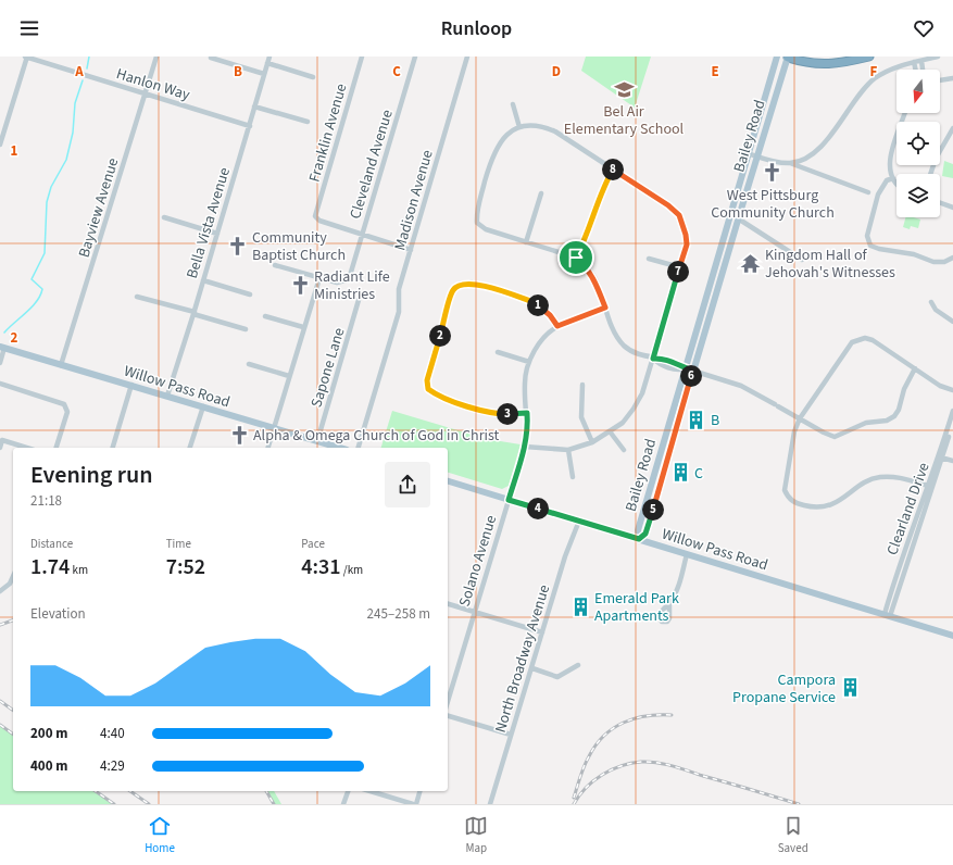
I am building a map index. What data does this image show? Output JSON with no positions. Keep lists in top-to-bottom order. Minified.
{"streets":{"main road":["Bailey Road","Willow Pass Road"],"street":["Hanlon Way","Franklin Avenue","Cleveland Avenue","Madison Avenue","Bayview Avenue","Bella Vista Avenue","Sapone Lane","Clearland Drive","Solano Avenue","North Broadway Avenue"]},"crossings":[["Hanlon Way","Bayview Avenue"],["Hanlon Way","Bella Vista Avenue"],["Franklin Avenue","Cleveland Avenue"],["Bailey Road","Willow Pass Road"],["Bayview Avenue","Willow Pass Road"],["Bella Vista Avenue","Willow Pass Road"],["Sapone Lane","Willow Pass Road"],["Willow Pass Road","Clearland Drive"],["Willow Pass Road","Solano Avenue"],["Willow Pass Road","North Broadway Avenue"]],"places":{"school or university":["Bel Air Elementary School"],"church":["West Pittsburg Community Church","Community Baptist Church","Radiant Life Ministries","Alpha & Omega Church of God in Christ"],"temple":["Kingdom Hall of Jehovah's Witnesses"],"building":["B","C","Emerald Park Apartments","Campora Propane Service"]},"north":"bottom","page":{"header":"Runloop","pins":["8","7","1","2","6","3","4","5"],"heading":["Evening run","21:18"],"stats":[["Distance","1.74 km"],["Time","7:52"],["Pace","4:31 /km"]],"chart":["Elevation","245–258 m"],"list":[{"name":"200 m","note":"4:40"},{"name":"400 m","note":"4:29"}],"tabs":["Home","Map","Saved"]},"grid":{"columns":["A","B","C","D","E","F"],"rows":["1","2"]}}
